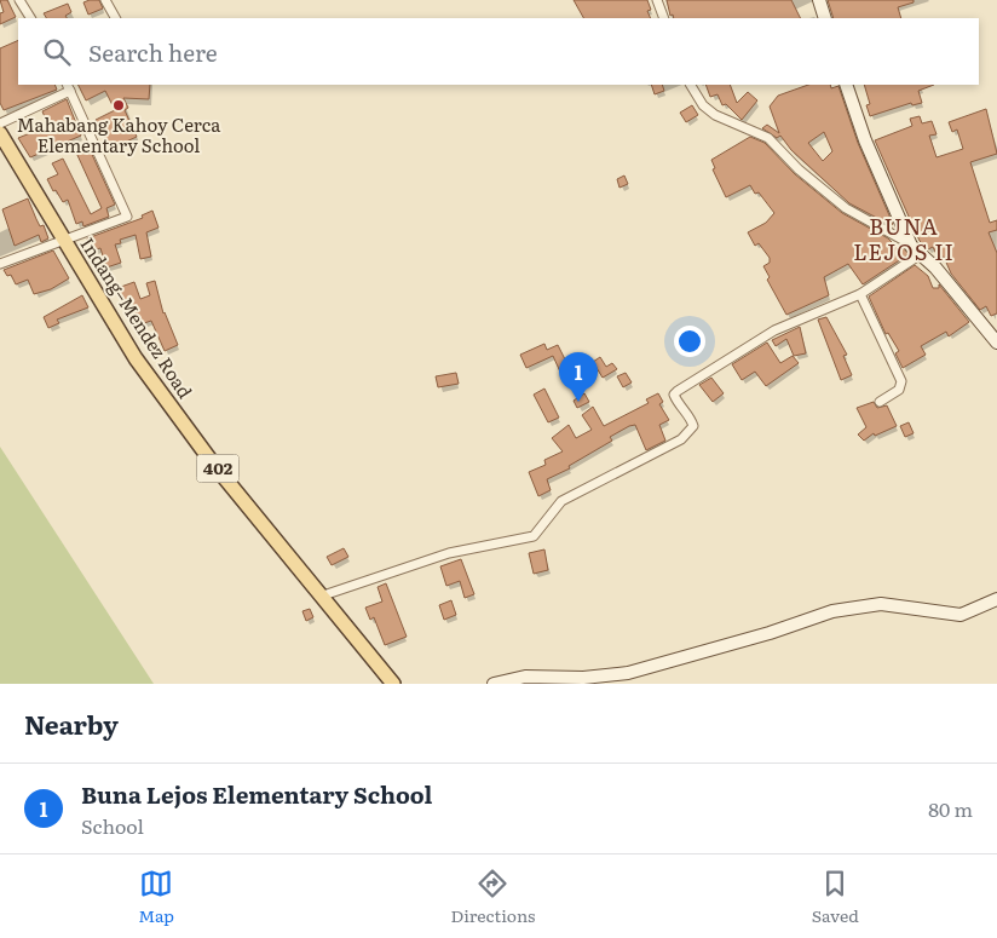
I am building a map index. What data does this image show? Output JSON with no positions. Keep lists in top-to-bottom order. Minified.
{"streets":{"main road":["Indang–Mendez Road","402"]},"districts":["BUNA LEJOS II"],"places":["Mahabang Kahoy Cerca Elementary School"],"page":{"search":"Search here","pins":"1","heading":"Nearby","list":[{"mark":"1","name":"Buna Lejos Elementary School","note":"School","value":"80 m"}],"nav":["Map","Directions","Saved"]}}
